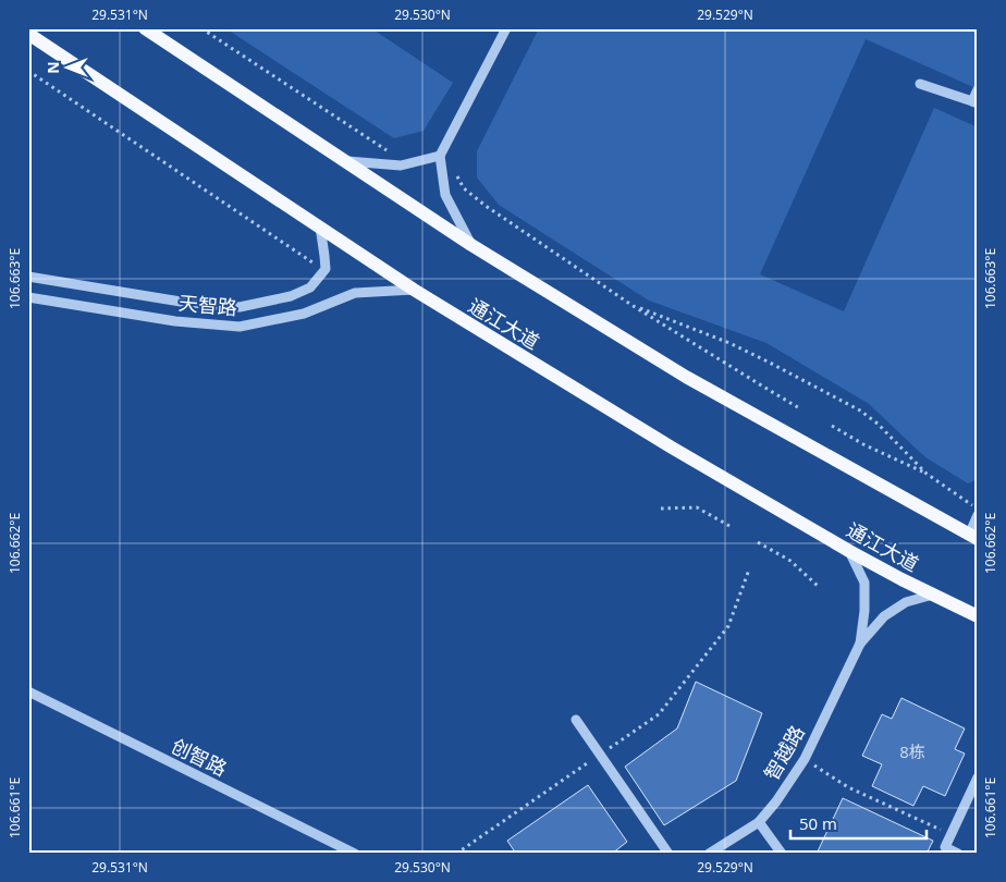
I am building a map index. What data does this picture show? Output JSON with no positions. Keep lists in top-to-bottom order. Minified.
{"streets":{"main road":["通江大道"],"street":["天智路","智越路","创智路"]},"crossings":[["天智路","通江大道"]],"house_numbers":["8栋"],"scale_bar":"50 m","north":"left","coordinates":["29.531°N","29.530°N","29.529°N","106.663°E","106.662°E","106.661°E"]}
